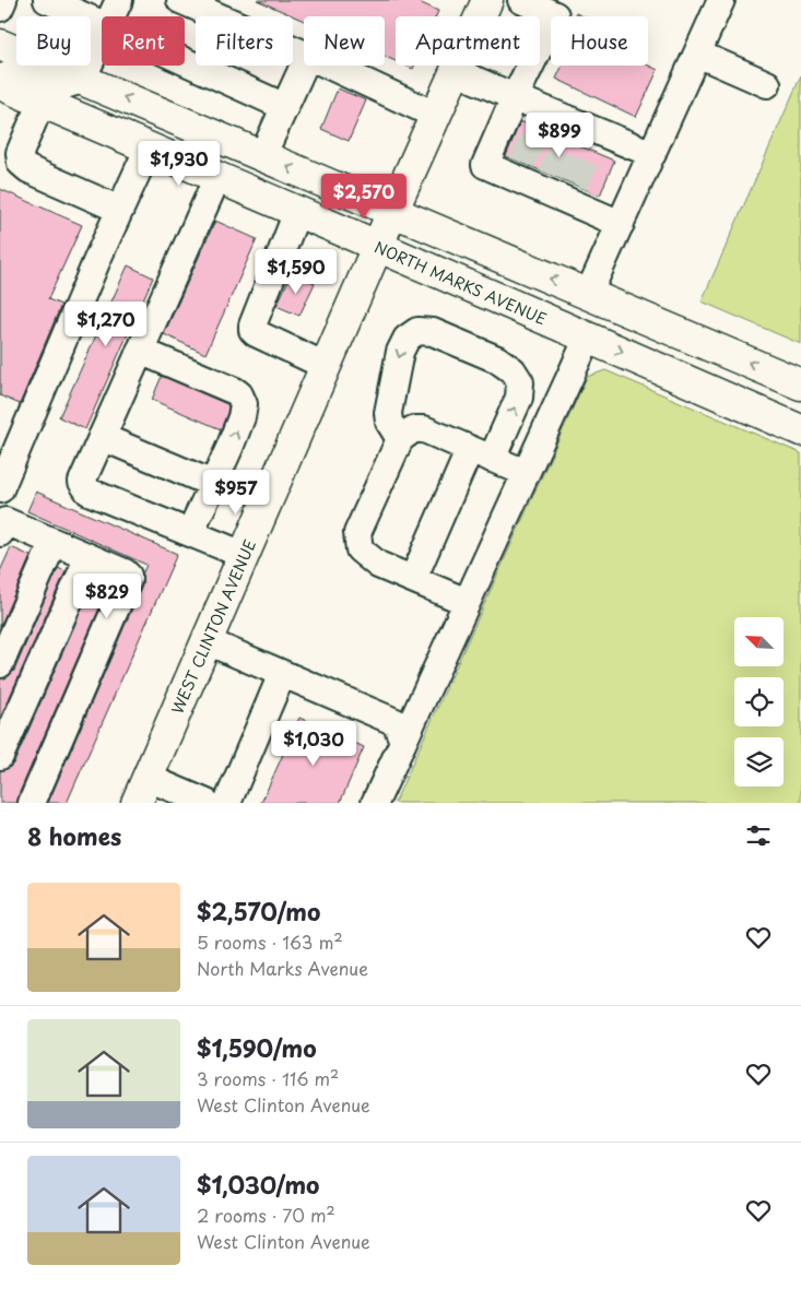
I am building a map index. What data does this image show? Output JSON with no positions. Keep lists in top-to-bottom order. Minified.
{"streets":{"main road":["NORTH MARKS AVENUE","WEST CLINTON AVENUE"]},"crossings":[["NORTH MARKS AVENUE","WEST CLINTON AVENUE"]],"north":"top left","page":{"chip":["Buy","Rent","Filters","New","Apartment","House"],"price":["$899","$1,930","$2,570","$1,590","$1,270","$957","$829","$1,030"],"heading":"8 homes","list":[{"name":"$2,570/mo","note":"5 rooms · 163 m² · North Marks Avenue"},{"name":"$1,590/mo","note":"3 rooms · 116 m² · West Clinton Avenue"},{"name":"$1,030/mo","note":"2 rooms · 70 m² · West Clinton Avenue"}]}}
